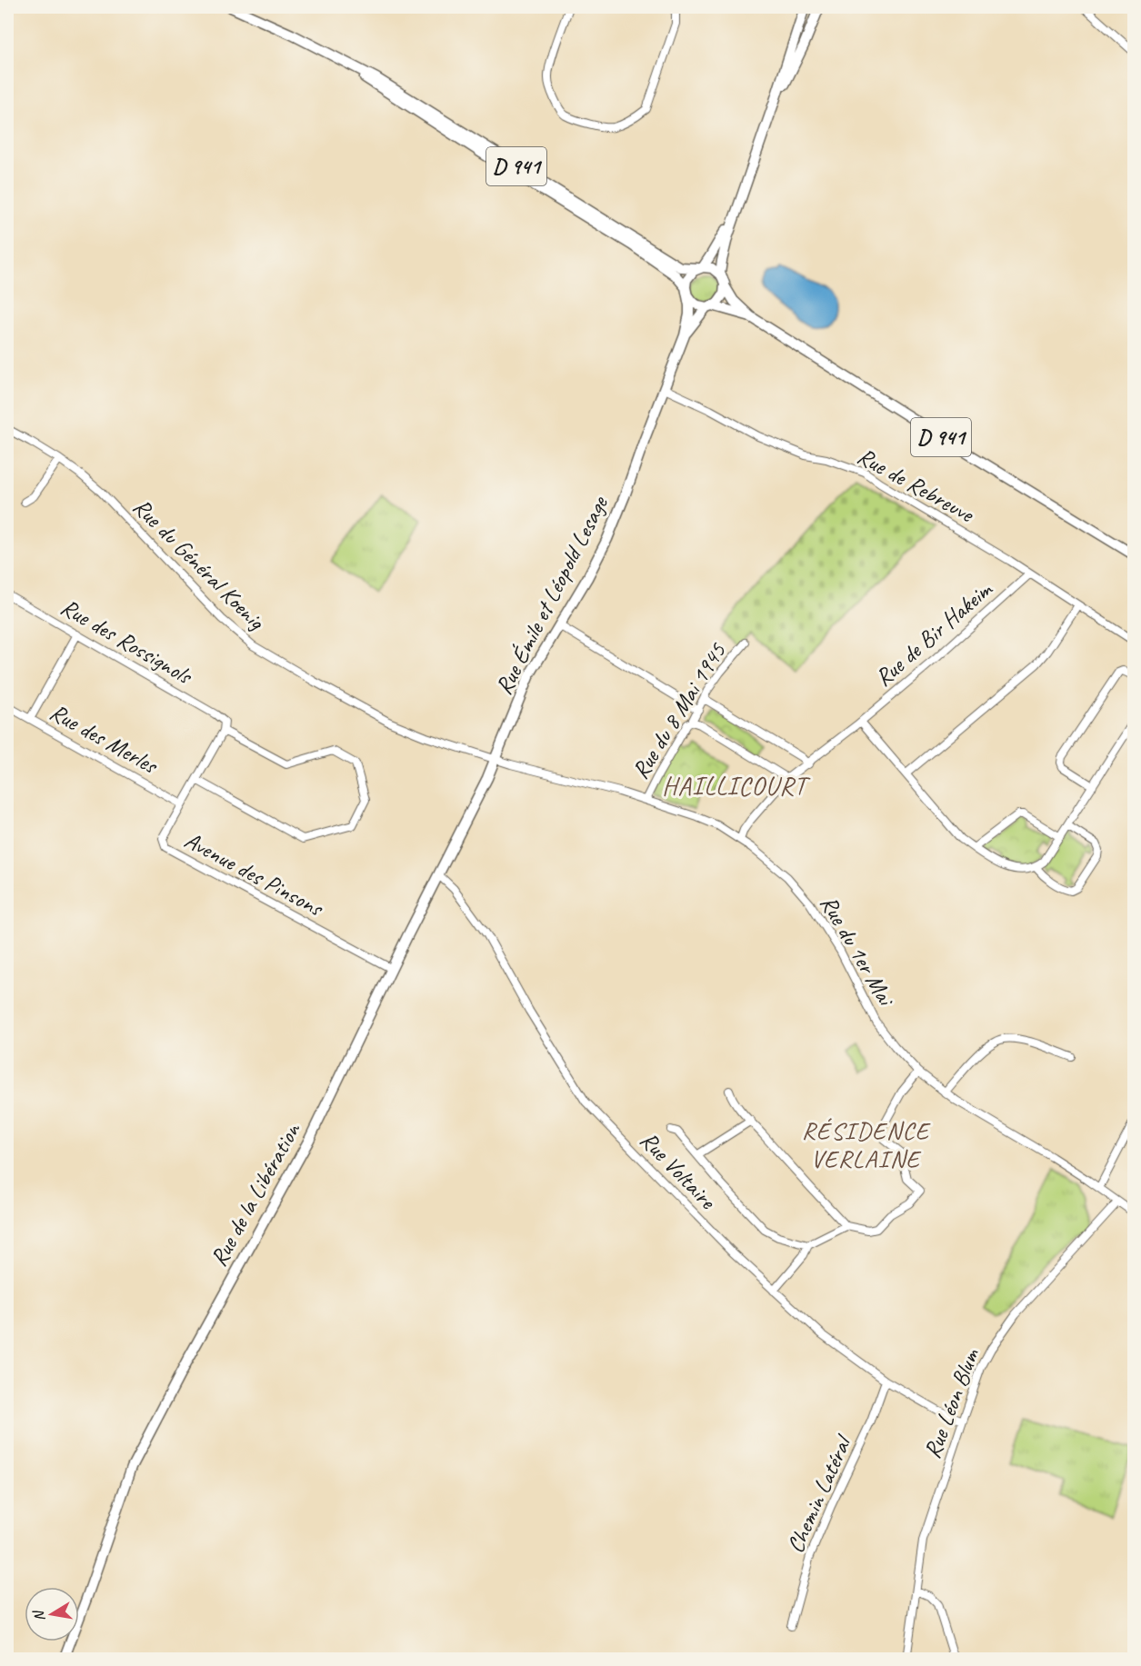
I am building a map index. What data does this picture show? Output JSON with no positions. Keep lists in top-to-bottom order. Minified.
{"streets":{"main road":["D 941","Rue Émile et Léopold Lesage","Rue de la Libération"],"street":["Rue de Rebreuve","Rue du Général Koenig","Rue de Bir Hakeim","Rue des Rossignols","Rue du 8 Mai 1945","Rue des Merles","Avenue des Pinsons","Rue du 1er Mai","Rue Voltaire","Rue Léon Blum","Chemin Latéral"]},"crossings":[["Rue de Rebreuve","Rue Émile et Léopold Lesage"],["Rue de Rebreuve","Rue de Bir Hakeim"],["Rue du Général Koenig","Rue Émile et Léopold Lesage"],["Rue du Général Koenig","Rue du 1er Mai"],["Rue du Général Koenig","Rue de la Libération"],["Rue Émile et Léopold Lesage","Rue du 1er Mai"],["Rue Émile et Léopold Lesage","Rue de la Libération"],["Rue de Bir Hakeim","Rue du 1er Mai"],["Rue des Rossignols","Avenue des Pinsons"],["Rue du 8 Mai 1945","Rue du 1er Mai"],["Rue des Merles","Avenue des Pinsons"],["Avenue des Pinsons","Rue de la Libération"],["Rue du 1er Mai","Rue de la Libération"],["Rue du 1er Mai","Rue Léon Blum"],["Rue Voltaire","Rue de la Libération"],["Rue Voltaire","Rue Léon Blum"],["Rue Voltaire","Chemin Latéral"]],"districts":["HAILLICOURT","RÉSIDENCE VERLAINE"],"north":"left"}
